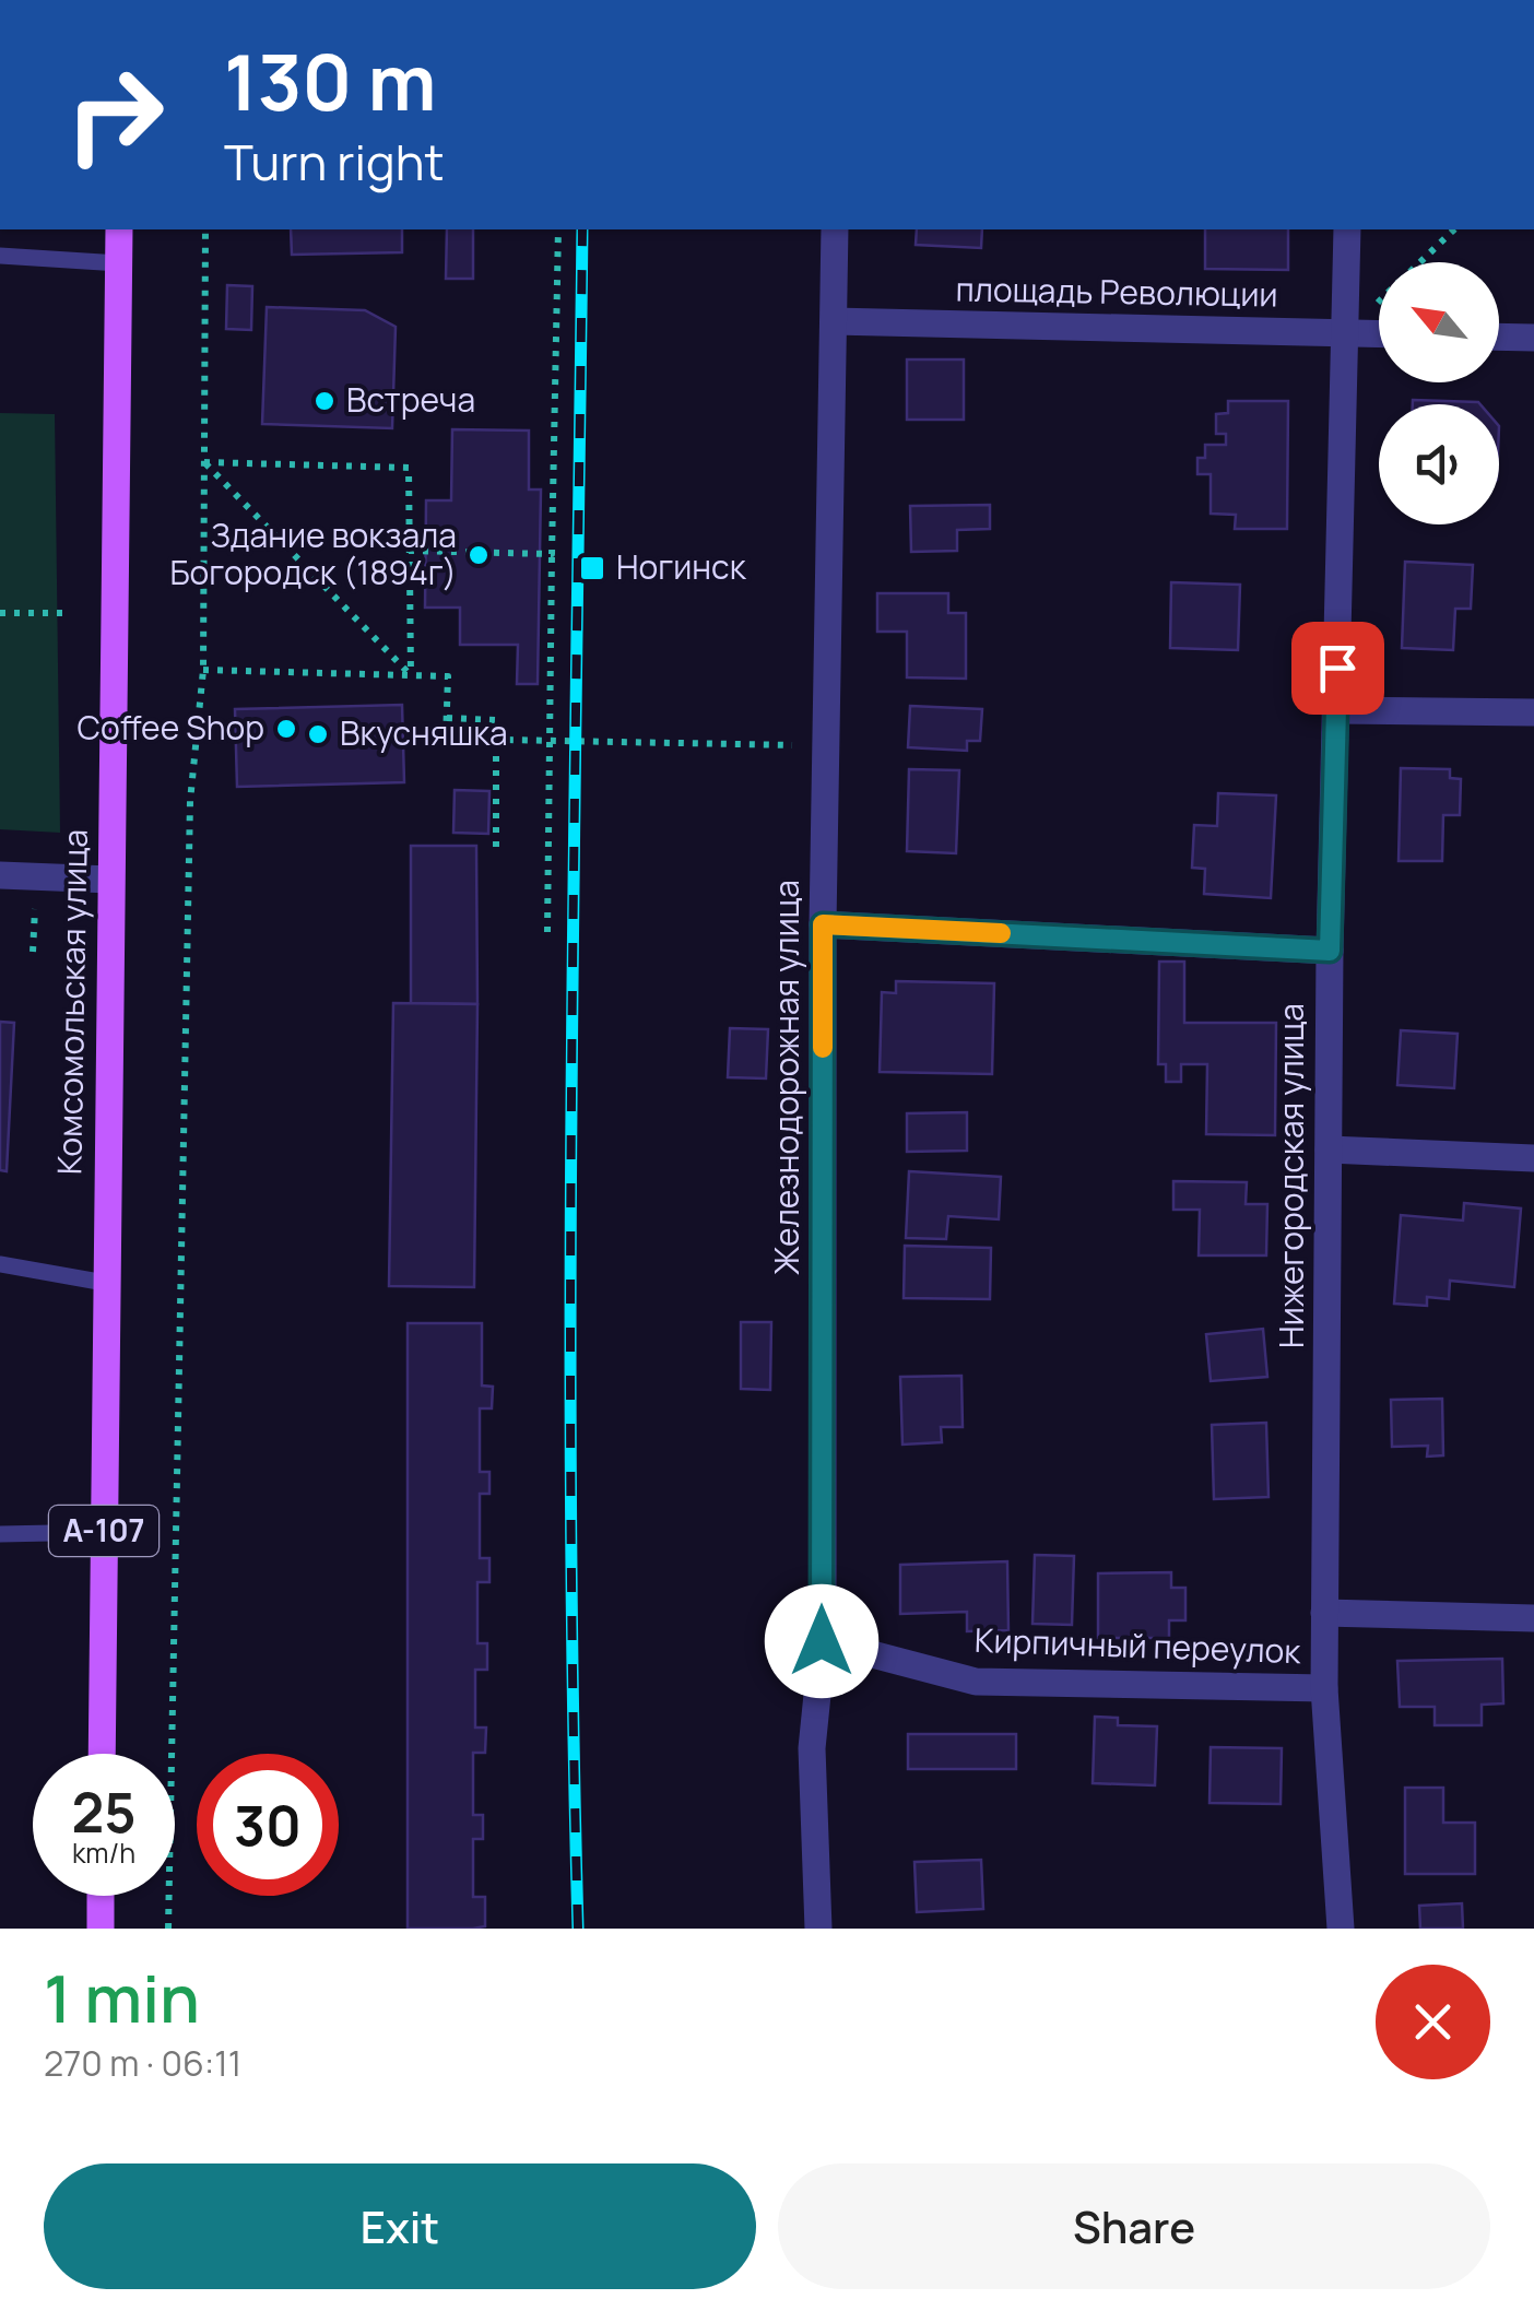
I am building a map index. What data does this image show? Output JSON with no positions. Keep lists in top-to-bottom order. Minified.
{"streets":{"main road":["Комсомольская улица","А-107"],"street":["площадь Революции","Железнодорожная улица","Нижегородская улица","Кирпичный переулок"]},"crossings":[["площадь Революции","Железнодорожная улица"],["площадь Революции","Нижегородская улица"],["Железнодорожная улица","Кирпичный переулок"],["Нижегородская улица","Кирпичный переулок"]],"places":{"other":["Встреча","Здание вокзала Богородск (1894г)","Coffee Shop","Вкусняшка"],"transit":["Ногинск"]},"north":"top left","page":{"turn":["130 m","Turn right"],"speed":"25 km/h","limit":"30","heading":["1 min","270 m · 06:11"],"buttons":["Exit","Share"]}}
